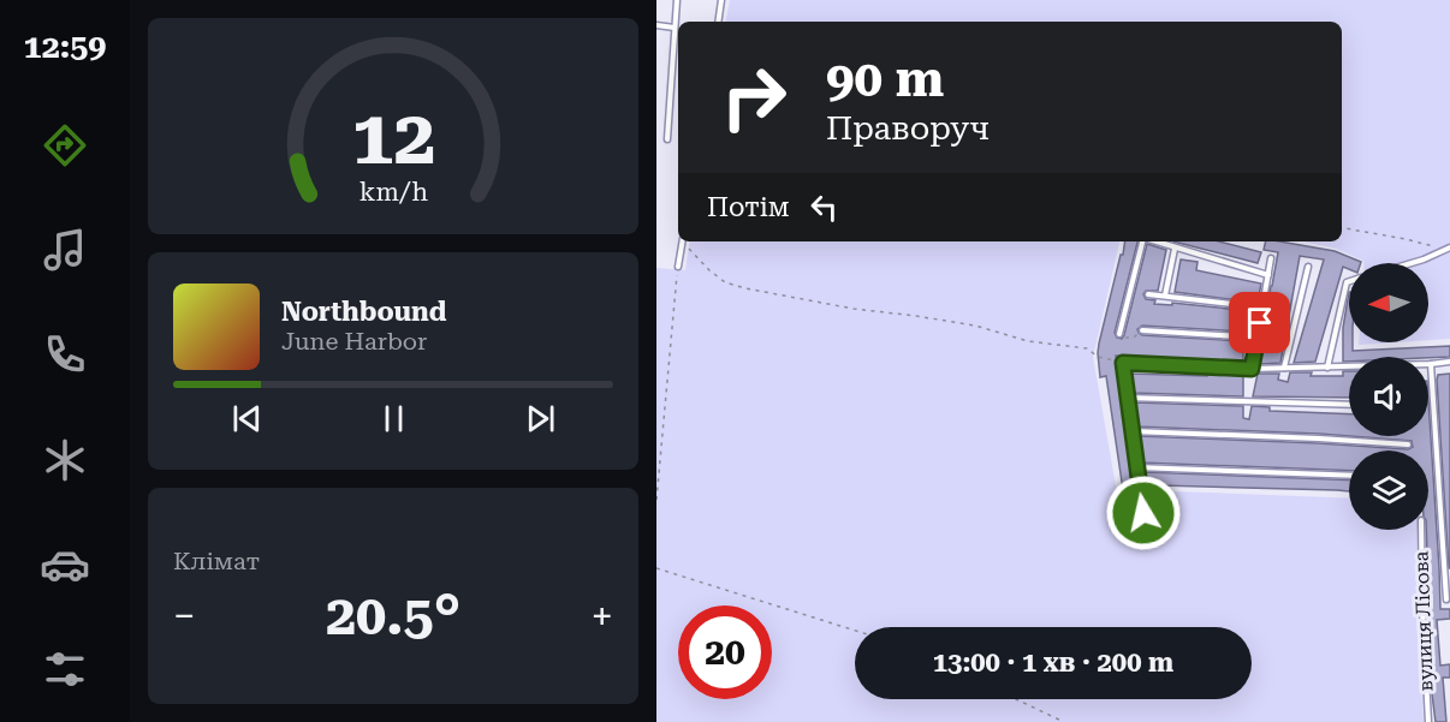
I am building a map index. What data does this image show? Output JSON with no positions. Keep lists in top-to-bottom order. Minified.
{"streets":{"lane":["вулиця Лісова"]},"north":"left","page":{"tabs":"12:59","turn":["90 m","Праворуч"],"then":"Потім","song":["Northbound","June Harbor"],"tile":"Клімат","heat":["−","20.5°","+"],"limit":"20","trip":"13:00 · 1 хв · 200 m","gauge":["12","km/h"]}}
